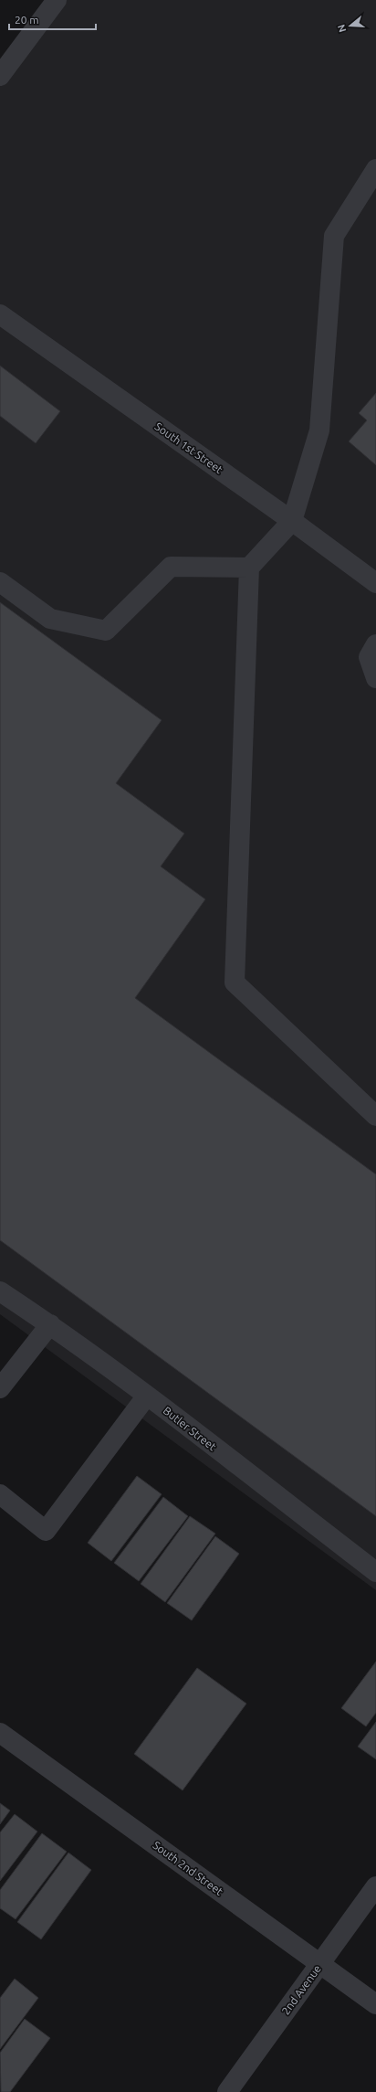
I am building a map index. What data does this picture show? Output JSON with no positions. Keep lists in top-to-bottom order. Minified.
{"streets":{"street":["South 1st Street","Butler Street","South 2nd Street","2nd Avenue"]},"crossings":[["South 2nd Street","2nd Avenue"]],"scale_bar":"20 m","north":"left"}
